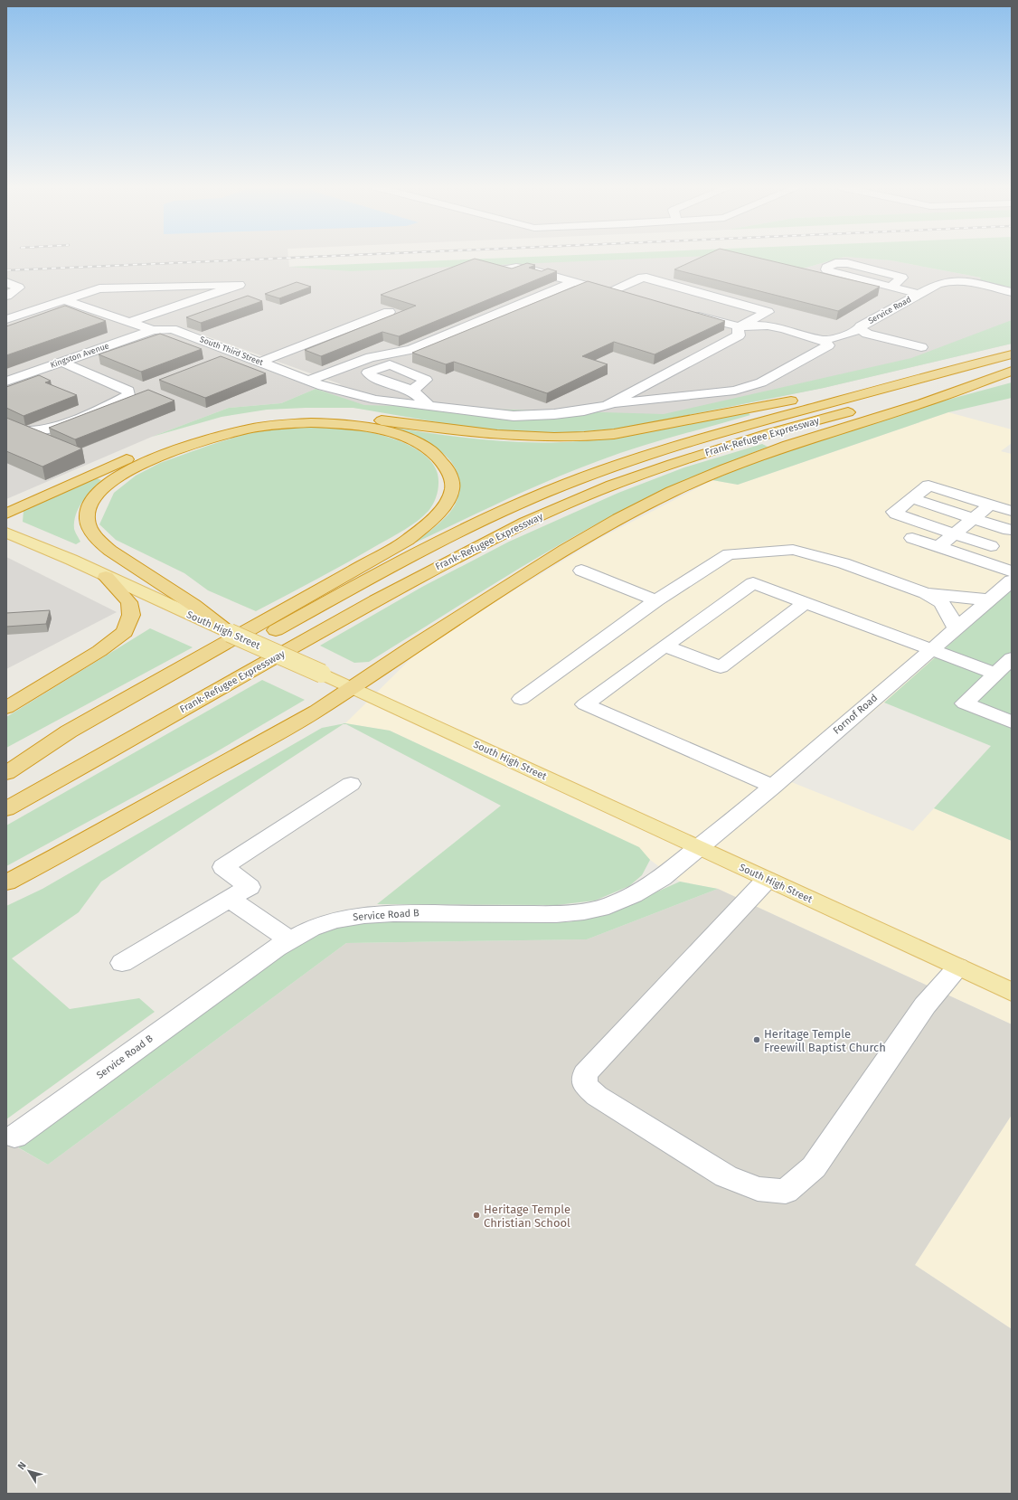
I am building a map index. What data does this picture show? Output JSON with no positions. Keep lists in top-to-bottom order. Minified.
{"streets":{"highway":["Frank-Refugee Expressway"],"main road":["South High Street"],"street":["Service Road","South Third Street","Kingston Avenue","Fornof Road","Service Road B"]},"crossings":[["South Third Street","Kingston Avenue"],["South High Street","Fornof Road"],["South High Street","Service Road B"],["Fornof Road","Service Road B"]],"places":["Heritage Temple Freewill Baptist Church","Heritage Temple Christian School"],"north":"top left"}
